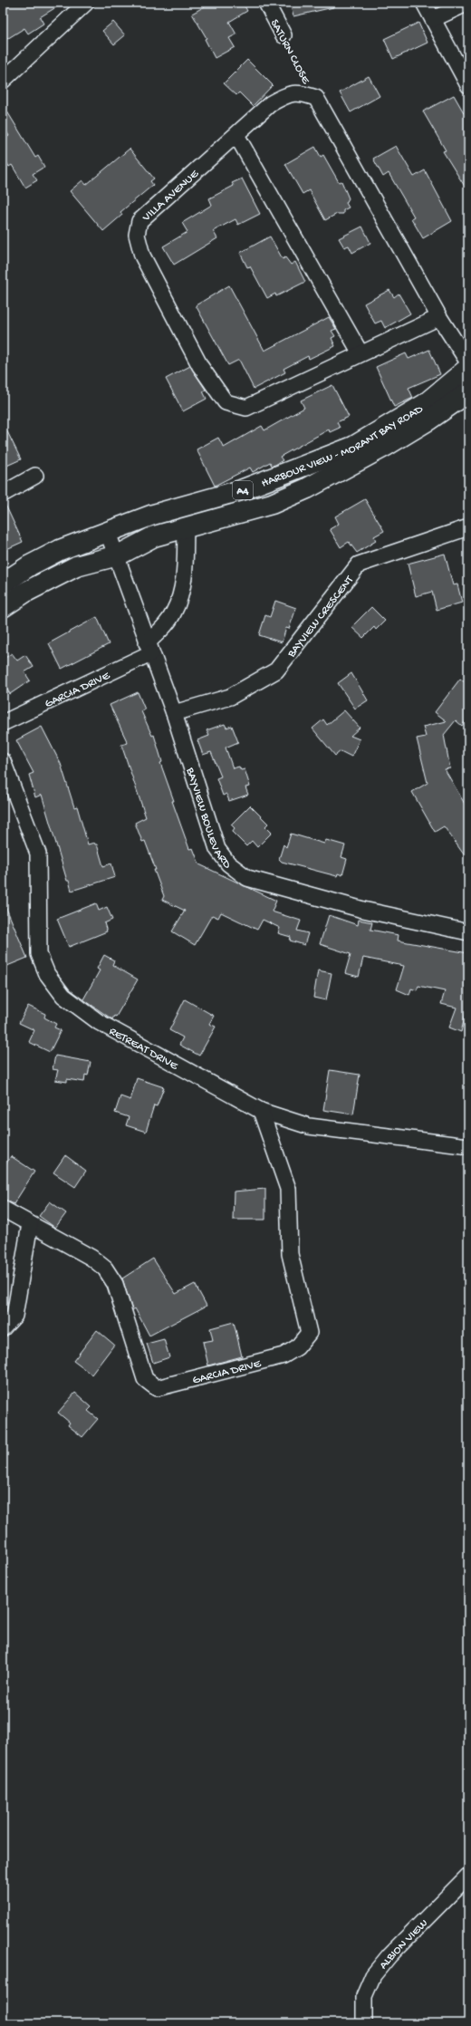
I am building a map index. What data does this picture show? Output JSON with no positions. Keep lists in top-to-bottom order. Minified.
{"streets":{"highway":["HARBOUR VIEW - MORANT BAY ROAD","A4"],"street":["SATURN CLOSE","VILLA AVENUE","BAYVIEW CRESCENT","GARCIA DRIVE","BAYVIEW BOULEVARD","RETREAT DRIVE","ALBION VIEW"]},"crossings":[["SATURN CLOSE","VILLA AVENUE"],["HARBOUR VIEW - MORANT BAY ROAD","GARCIA DRIVE"],["HARBOUR VIEW - MORANT BAY ROAD","BAYVIEW BOULEVARD"],["BAYVIEW CRESCENT","BAYVIEW BOULEVARD"],["GARCIA DRIVE","BAYVIEW BOULEVARD"],["GARCIA DRIVE","RETREAT DRIVE"]]}
